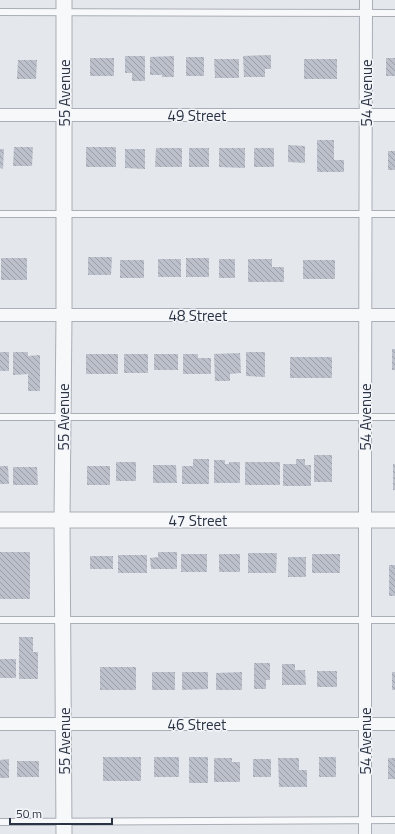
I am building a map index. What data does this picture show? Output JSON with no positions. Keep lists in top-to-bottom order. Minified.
{"streets":{"street":["55 Avenue","54 Avenue","49 Street","48 Street","47 Street","46 Street"]},"crossings":[["55 Avenue","49 Street"],["55 Avenue","48 Street"],["55 Avenue","47 Street"],["55 Avenue","46 Street"],["54 Avenue","49 Street"],["54 Avenue","48 Street"],["54 Avenue","47 Street"],["54 Avenue","46 Street"]],"scale_bar":"50 m"}
